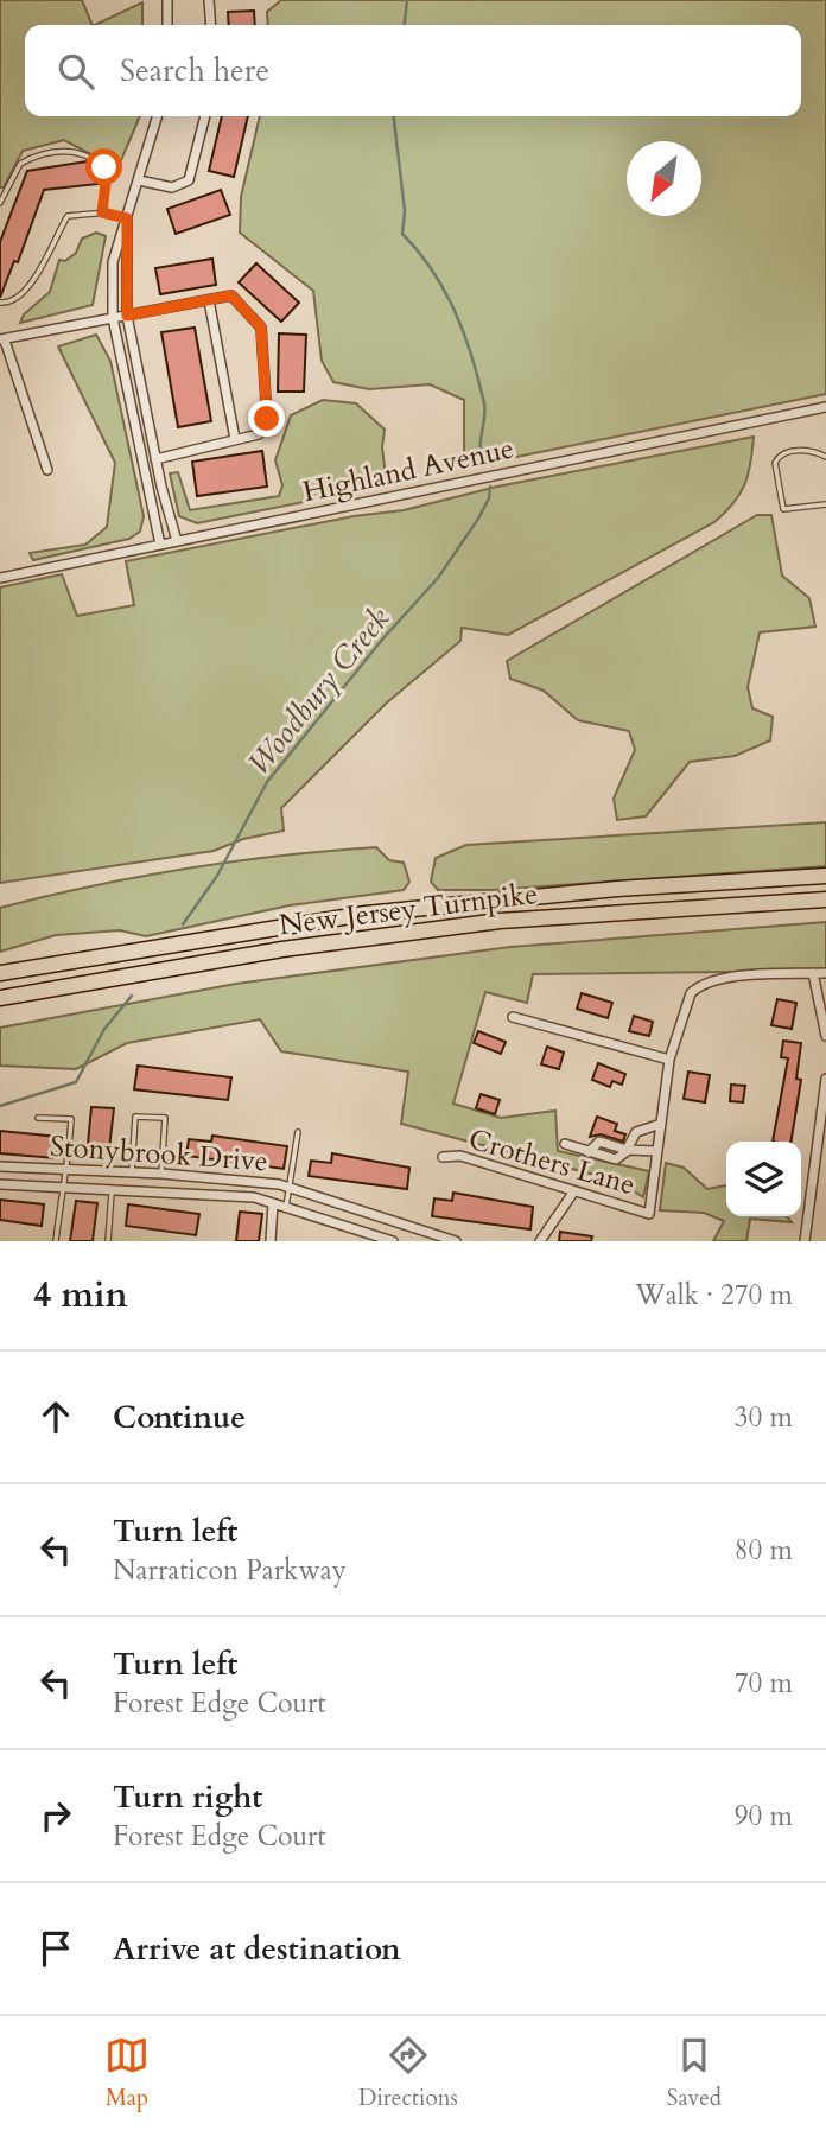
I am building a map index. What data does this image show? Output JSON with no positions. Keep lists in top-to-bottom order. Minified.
{"streets":{"highway":["New Jersey Turnpike"],"street":["Highland Avenue","Stonybrook Drive","Crothers Lane"]},"water":["Woodbury Creek"],"north":"bottom left","page":{"search":"Search here","heading":["4 min","Walk · 270 m"],"list":[["Continue","30 m"],["Turn left","Narraticon Parkway","80 m"],["Turn left","Forest Edge Court","70 m"],["Turn right","Forest Edge Court","90 m"],"Arrive at destination"],"nav":["Map","Directions","Saved"]}}
